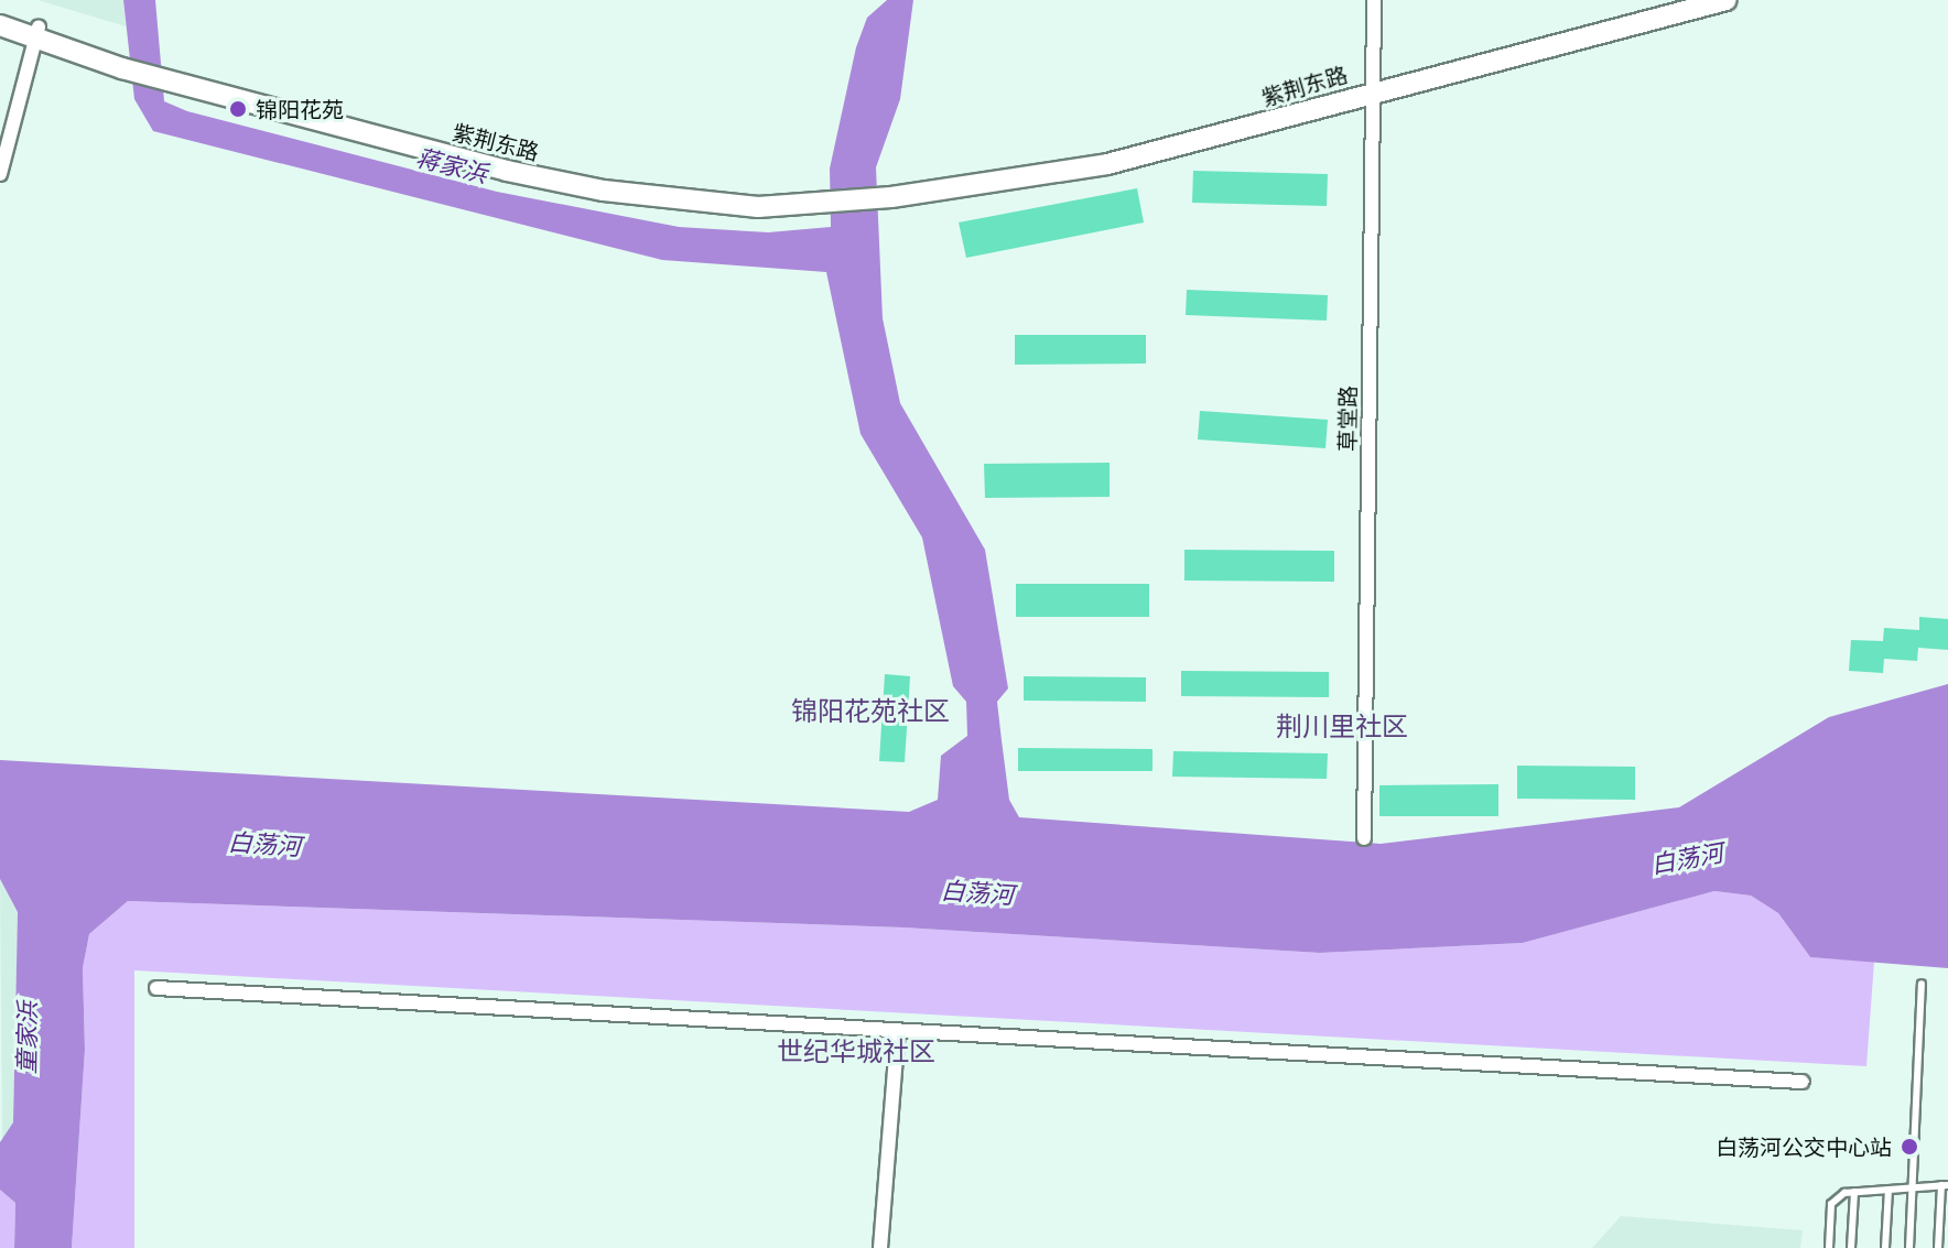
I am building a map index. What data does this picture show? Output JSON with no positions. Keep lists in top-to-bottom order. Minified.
{"streets":{"street":["紫荆东路","草堂路"]},"crossings":[["紫荆东路","草堂路"]],"districts":["锦阳花苑社区","荆川里社区","世纪华城社区"],"water":["蒋家浜","白荡河","童家浜"],"places":["锦阳花苑","白荡河公交中心站"]}
